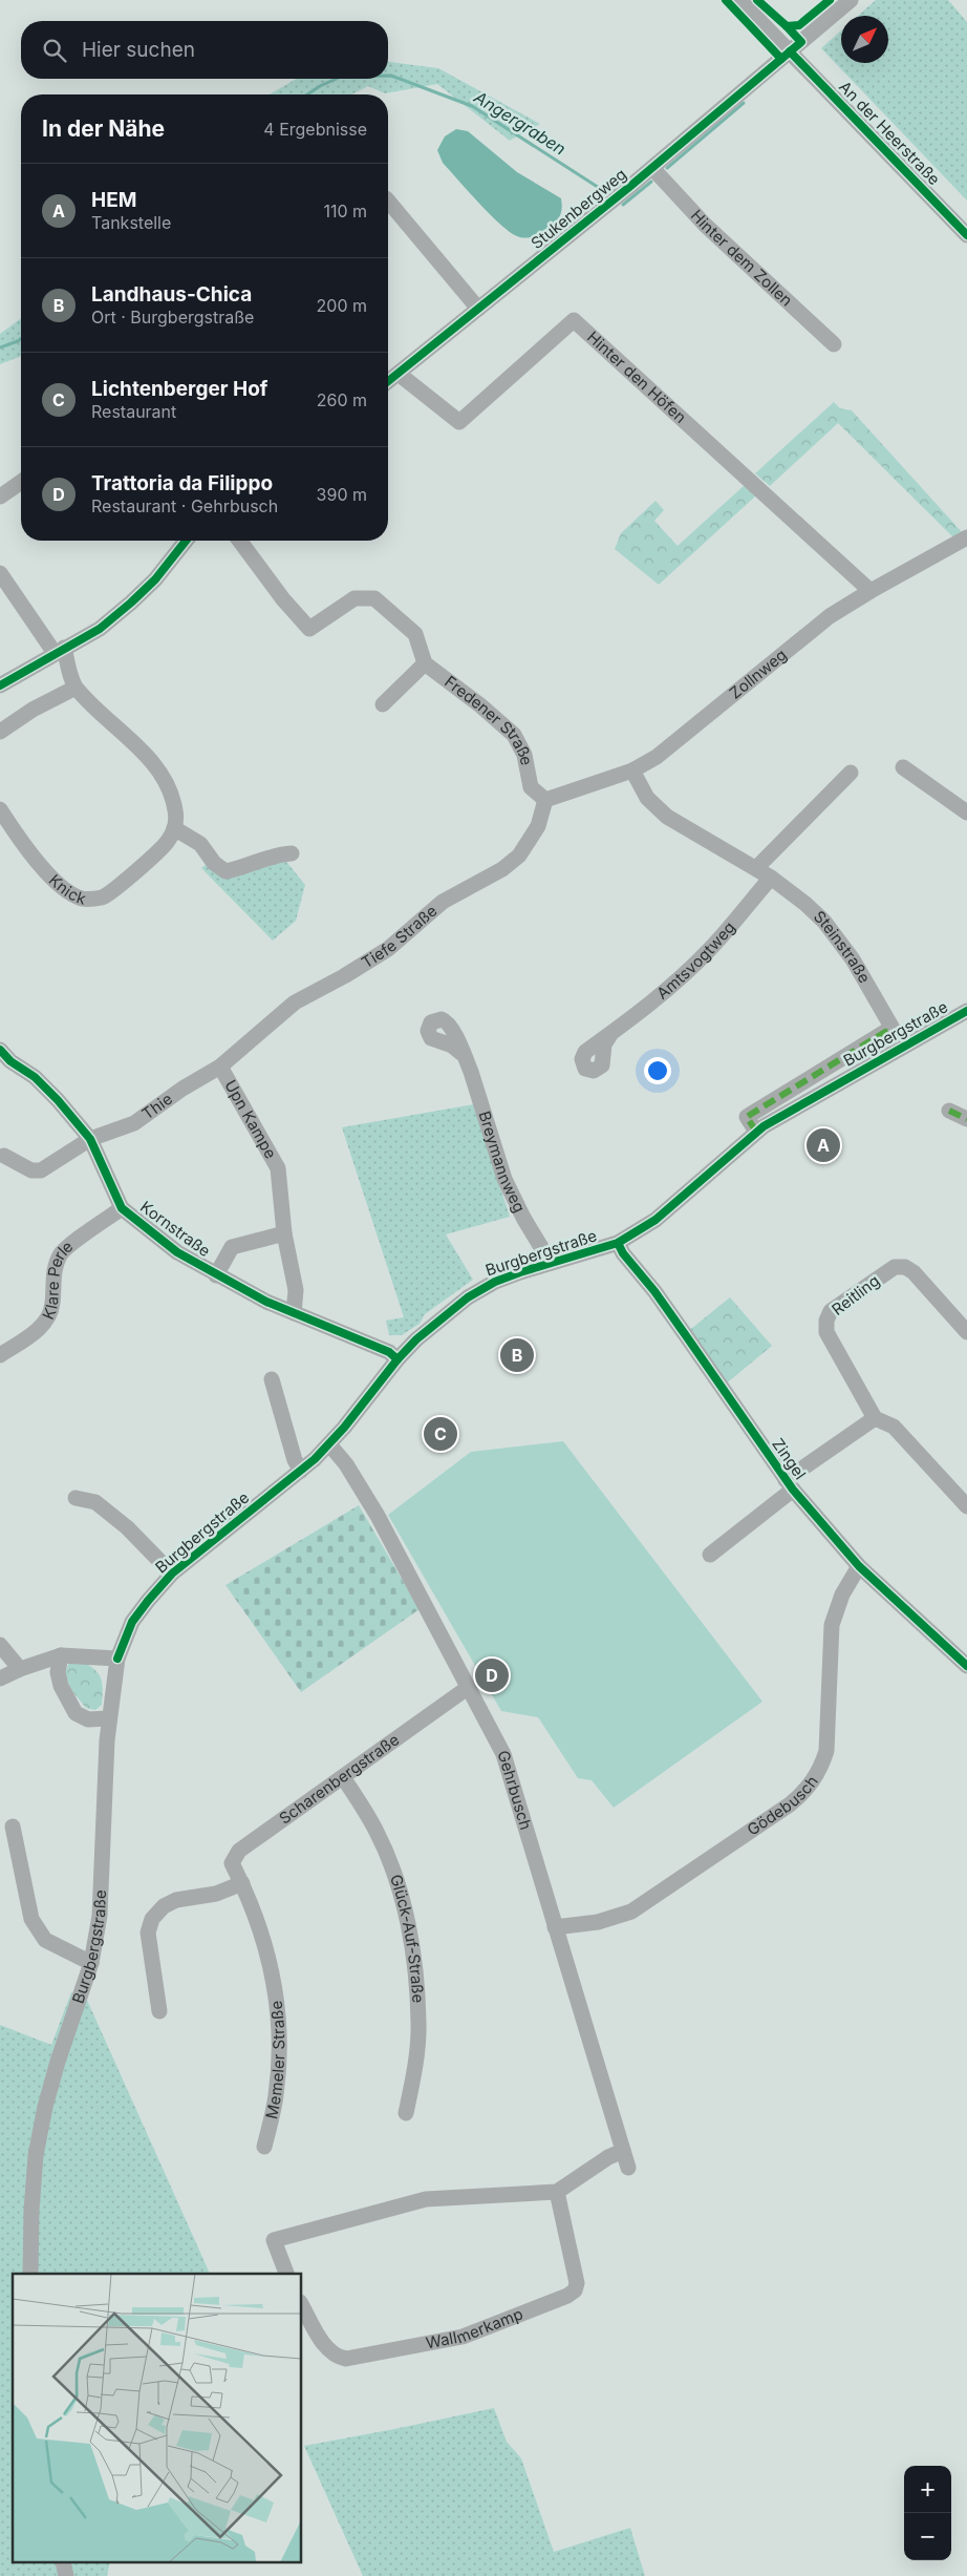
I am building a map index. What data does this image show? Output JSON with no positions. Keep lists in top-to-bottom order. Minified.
{"streets":{"street":["An der Heerstraße","Stukenbergweg","Hinter dem Zollen","Hinter den Höfen","Zollnweg","Fredener Straße","Knick","Tiefe Straße","Steinstraße","Amtsvogtweg","Burgbergstraße","Thie","Upn Kampe","Breymannweg","Kornstraße","Klare Perle","Reitling","Zingel","Scharenbergstraße","Gehrbusch","Gödebusch","Glück-Auf-Straße","Memeler Straße","Wallmerkamp"]},"crossings":[["An der Heerstraße","Stukenbergweg"],["Stukenbergweg","Hinter dem Zollen"],["Stukenbergweg","Hinter den Höfen"],["Hinter den Höfen","Zollnweg"],["Zollnweg","Fredener Straße"],["Zollnweg","Tiefe Straße"],["Zollnweg","Steinstraße"],["Fredener Straße","Tiefe Straße"],["Tiefe Straße","Thie"],["Tiefe Straße","Upn Kampe"],["Steinstraße","Amtsvogtweg"],["Steinstraße","Burgbergstraße"],["Burgbergstraße","Breymannweg"],["Burgbergstraße","Kornstraße"],["Burgbergstraße","Zingel"],["Burgbergstraße","Gehrbusch"],["Thie","Upn Kampe"],["Thie","Kornstraße"],["Upn Kampe","Kornstraße"],["Kornstraße","Klare Perle"],["Zingel","Gödebusch"],["Scharenbergstraße","Gehrbusch"],["Scharenbergstraße","Glück-Auf-Straße"],["Scharenbergstraße","Memeler Straße"],["Gehrbusch","Gödebusch"]],"water":["Angergraben"],"north":"top right","page":{"search":"Hier suchen","heading":["In der Nähe","4 Ergebnisse"],"list":[{"mark":"A","name":"HEM","note":"Tankstelle","value":"110 m"},{"mark":"B","name":"Landhaus-Chica","note":"Ort · Burgbergstraße","value":"200 m"},{"mark":"C","name":"Lichtenberger Hof","note":"Restaurant","value":"260 m"},{"mark":"D","name":"Trattoria da Filippo","note":"Restaurant · Gehrbusch","value":"390 m"}],"pins":["A","B","C","D"],"map_buttons":["+","−"]}}
